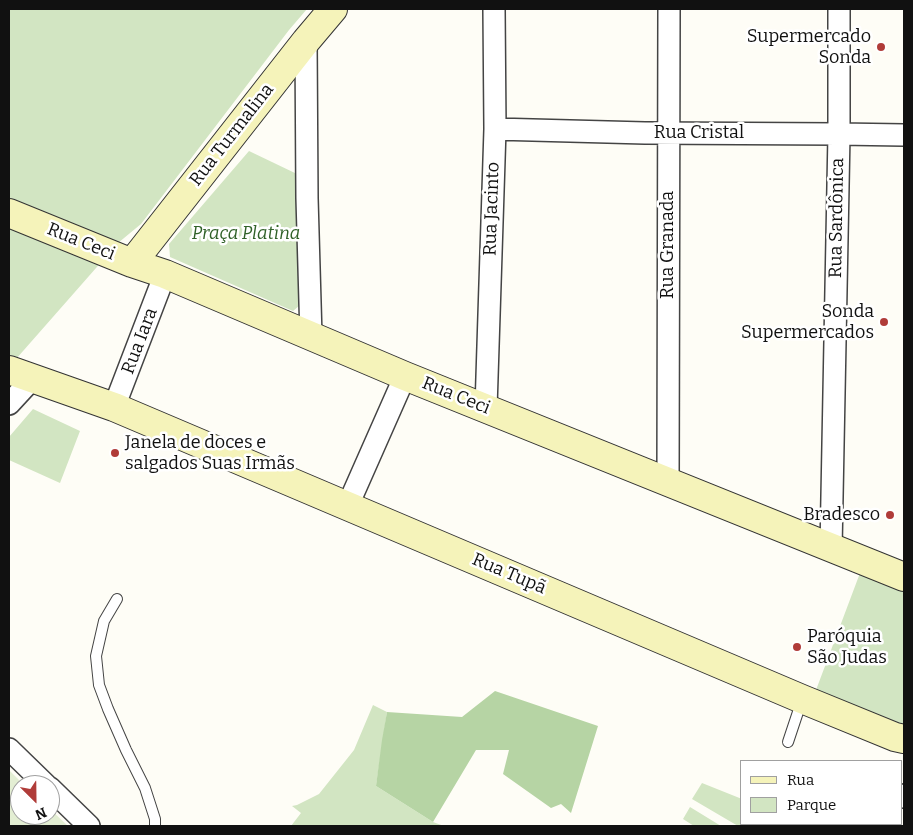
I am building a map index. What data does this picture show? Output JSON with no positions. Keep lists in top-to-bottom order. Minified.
{"streets":{"main road":["Rua Turmalina","Rua Ceci","Rua Tupã"],"street":["Rua Cristal","Rua Jacinto","Rua Sardônica","Rua Granada","Rua Iara"]},"crossings":[["Rua Cristal","Rua Jacinto"],["Rua Cristal","Rua Sardônica"],["Rua Cristal","Rua Granada"],["Rua Turmalina","Rua Ceci"],["Rua Jacinto","Rua Ceci"],["Rua Sardônica","Rua Ceci"],["Rua Ceci","Rua Granada"],["Rua Ceci","Rua Iara"],["Rua Iara","Rua Tupã"]],"parks":["Praça Platina"],"places":["Supermercado Sonda","Sonda Supermercados","Janela de doces e salgados Suas Irmãs","Bradesco","Paróquia São Judas"],"legend":["Rua","Parque"],"north":"bottom right"}
